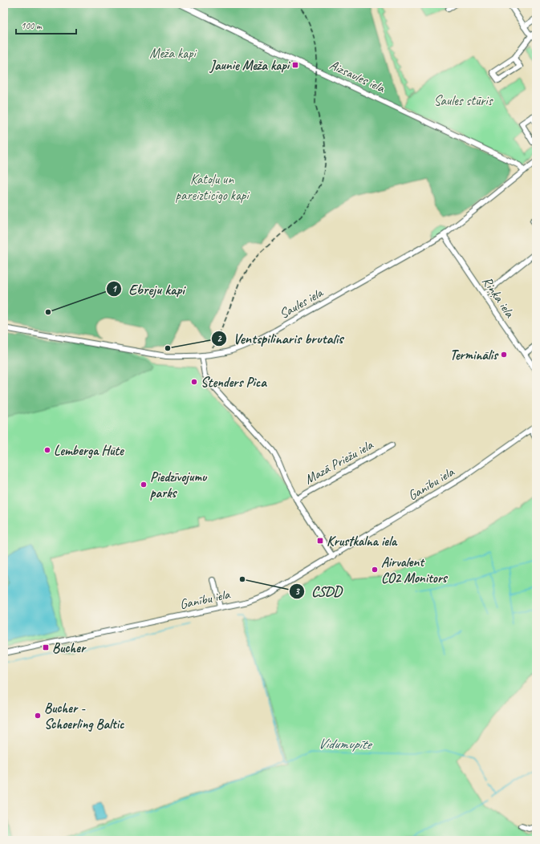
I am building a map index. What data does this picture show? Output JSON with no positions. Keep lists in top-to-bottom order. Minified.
{"streets":{"street":["Aizsaules iela","Riņķa iela","Saules iela","Mazā Priežu iela","Ganību iela"]},"crossings":[["Aizsaules iela","Saules iela"],["Riņķa iela","Saules iela"]],"water":["Vidumupīte"],"parks":["Meža kapi","Saules stūris","Katoļu un pareizticīgo kapi"],"places":{"transit":["Jaunie Meža kapi","Krustkalna iela","Bucher"],"other":["Ebreju kapi","Ventspilinaris brutalis","Terminālis","Stenders Pica","Lemberga Hūte","Piedzīvojumu parks","Airvalent CO2 Monitors","CSDD","Bucher - Schoerling Baltic"]},"scale_bar":"100 m"}
